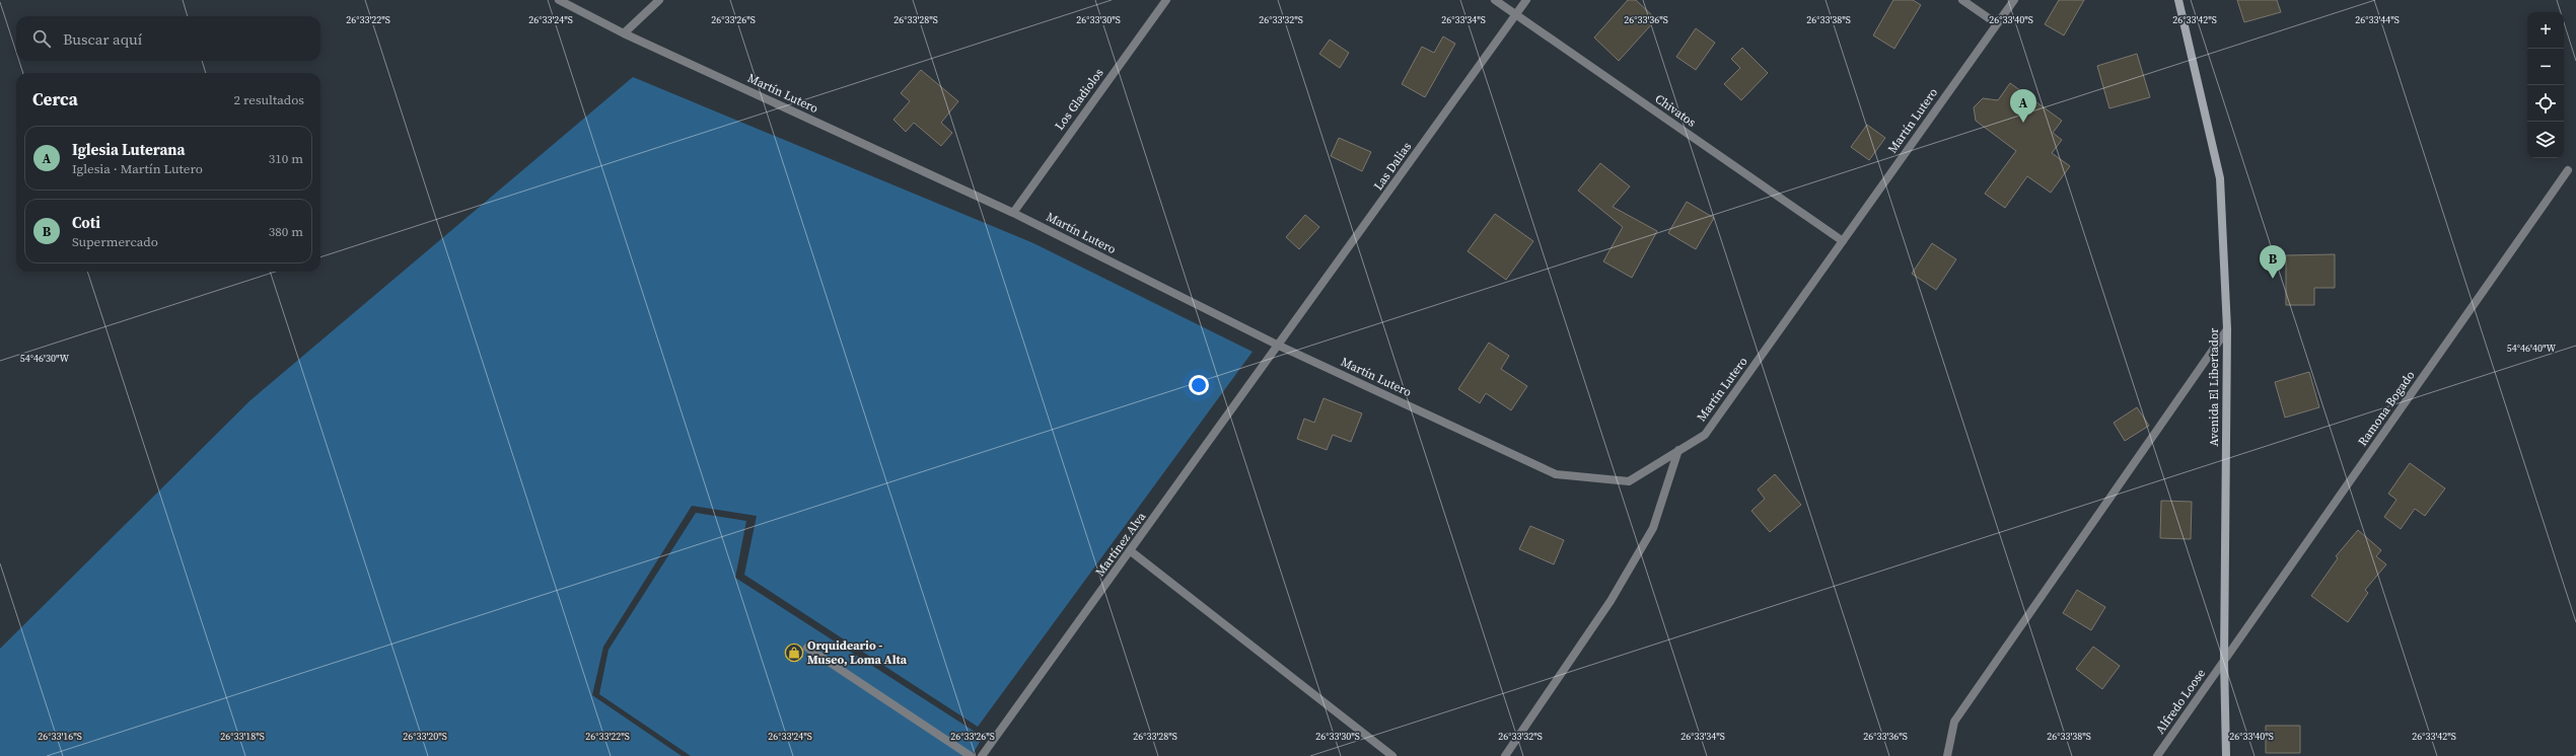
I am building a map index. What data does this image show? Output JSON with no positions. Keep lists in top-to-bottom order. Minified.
{"streets":{"main road":["Avenida El Libertador"],"street":["Martín Lutero","Los Gladiolos","Chivatos","Las Dalias","Ramona Bogado","Martínez Alva","Alfredo Loose"]},"crossings":[["Martín Lutero","Los Gladiolos"],["Martín Lutero","Chivatos"],["Martín Lutero","Las Dalias"],["Martín Lutero","Martínez Alva"],["Chivatos","Las Dalias"],["Las Dalias","Martínez Alva"],["Avenida El Libertador","Ramona Bogado"],["Avenida El Libertador","Alfredo Loose"],["Ramona Bogado","Alfredo Loose"]],"places":{"shop":["Orquideario - Museo, Loma Alta"]},"page":{"map_buttons":["+","−"],"search":"Buscar aquí","heading":["Cerca","2 resultados"],"pins":["A","B"],"list":[{"mark":"A","name":"Iglesia Luterana","note":"Iglesia · Martín Lutero","value":"310 m"},{"mark":"B","name":"Coti","note":"Supermercado","value":"380 m"}]},"coordinates":["26°33'22\"S","26°33'24\"S","26°33'26\"S","26°33'28\"S","26°33'30\"S","26°33'32\"S","26°33'34\"S","26°33'36\"S","26°33'38\"S","26°33'40\"S","26°33'42\"S","26°33'44\"S","54°46'40\"W","54°46'30\"W","26°33'16\"S","26°33'18\"S","26°33'20\"S"]}
